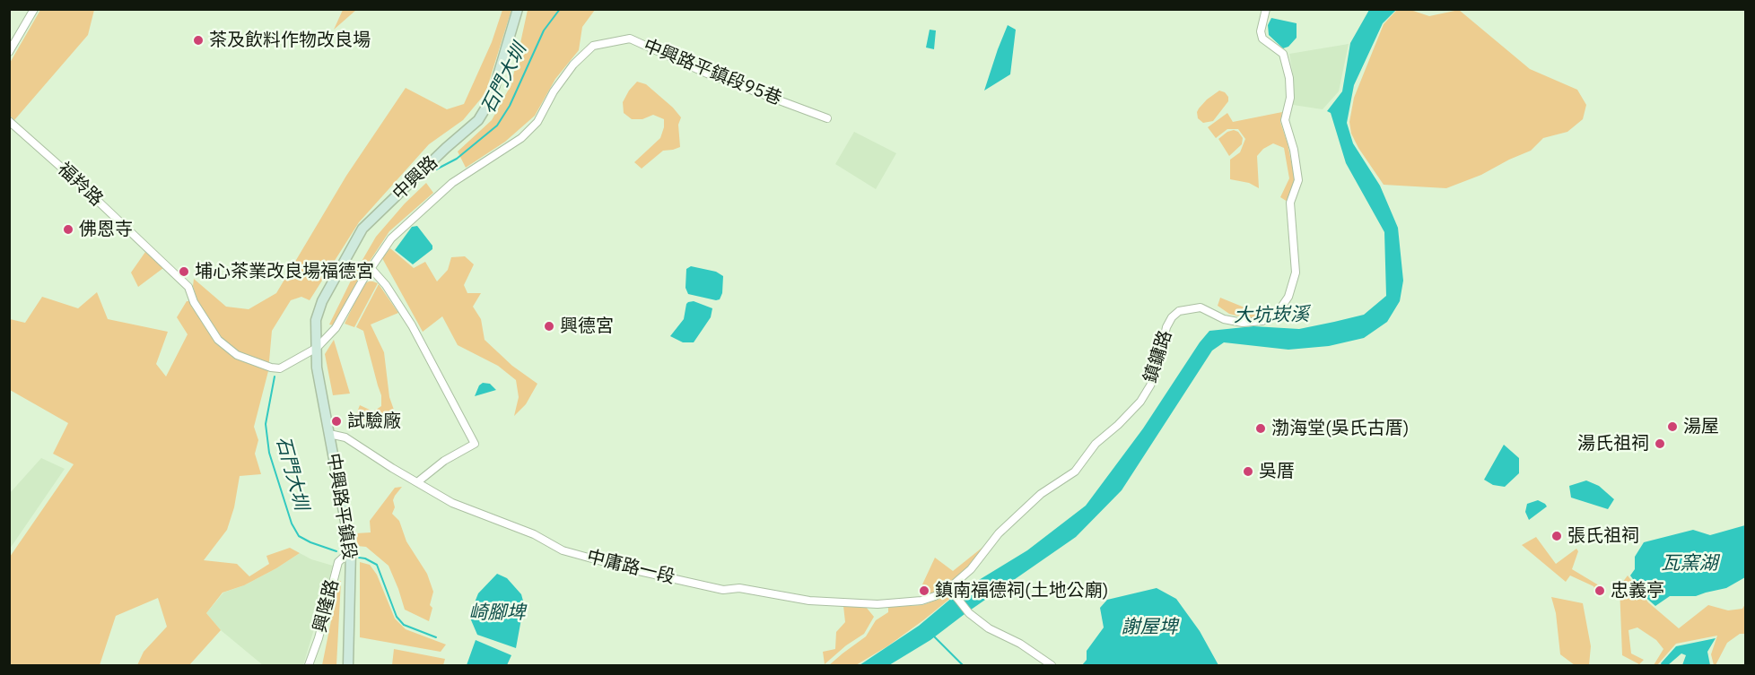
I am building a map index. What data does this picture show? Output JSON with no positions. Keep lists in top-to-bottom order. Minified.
{"streets":{"street":["中興路平鎮段95巷","中興路","福羚路","鎮鏞路","中興路平鎮段","中庸路一段","興隆路"]},"crossings":[["中興路平鎮段95巷","中興路"],["中興路平鎮段95巷","福羚路"],["中興路平鎮段95巷","中興路平鎮段"],["中興路","福羚路"],["中興路","中興路平鎮段"],["福羚路","中興路平鎮段"],["鎮鏞路","中庸路一段"],["中興路平鎮段","中庸路一段"],["中興路平鎮段","興隆路"]],"water":["石門大圳","大坑崁溪","瓦窯湖","崎腳埤","謝屋埤"],"places":["茶及飲料作物改良場","佛恩寺","埔心茶業改良場福德宮","興德宮","試驗廠","湯屋","渤海堂(吳氏古厝)","湯氏祖祠","吳厝","張氏祖祠","鎮南福德祠(土地公廟)","忠義亭"]}
